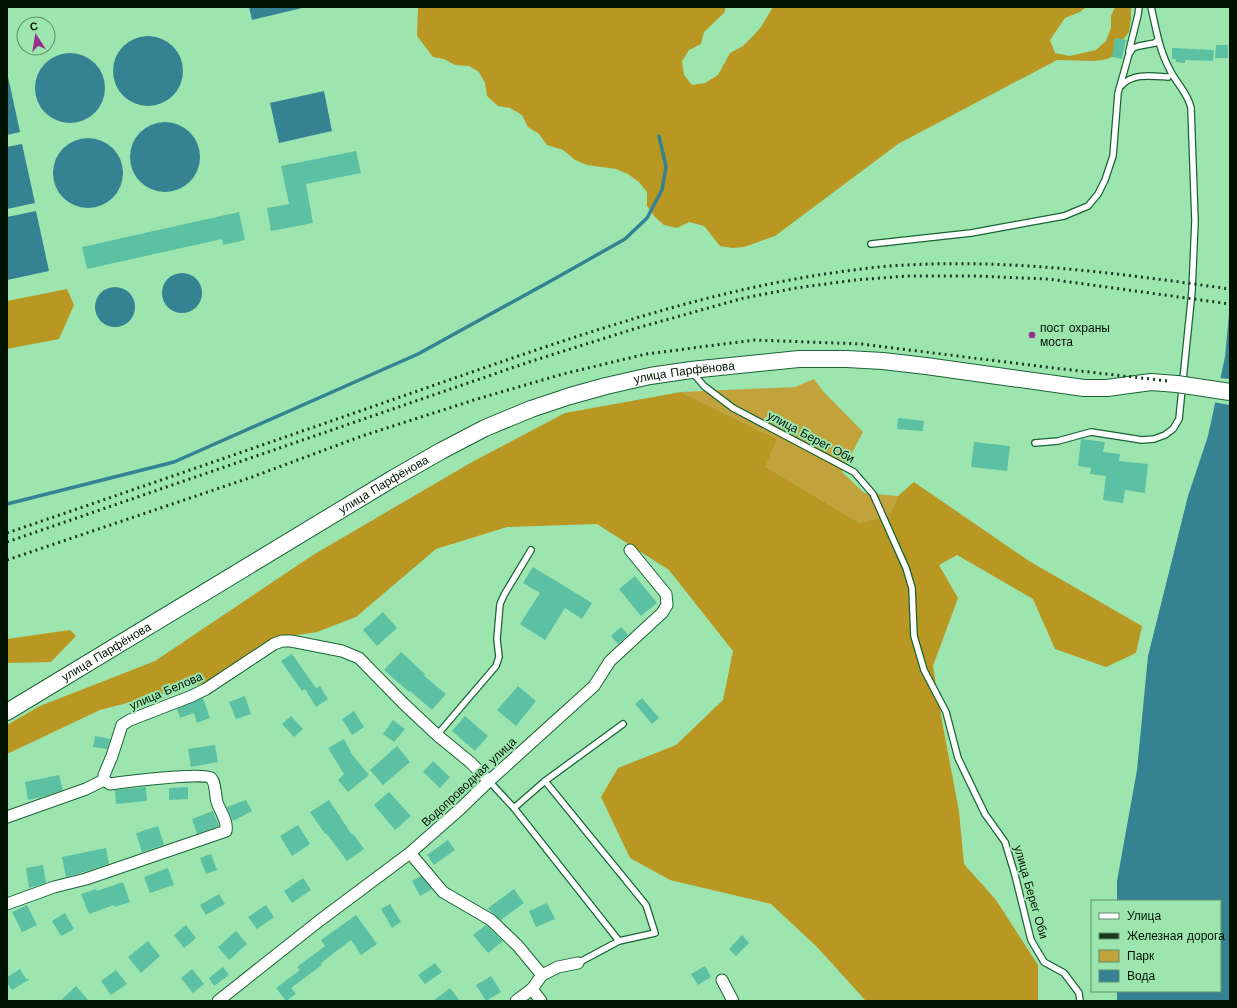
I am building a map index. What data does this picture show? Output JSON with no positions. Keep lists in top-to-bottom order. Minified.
{"streets":{"main road":["улица Парфёнова"],"street":["улица Белова","Водопроводная улица"],"lane":["улица Берег Оби"]},"crossings":[["улица Парфёнова","улица Берег Оби"],["улица Белова","Водопроводная улица"]],"places":["пост охраны моста"],"legend":["Улица","Железная дорога","Парк","Вода"],"north":"top"}
